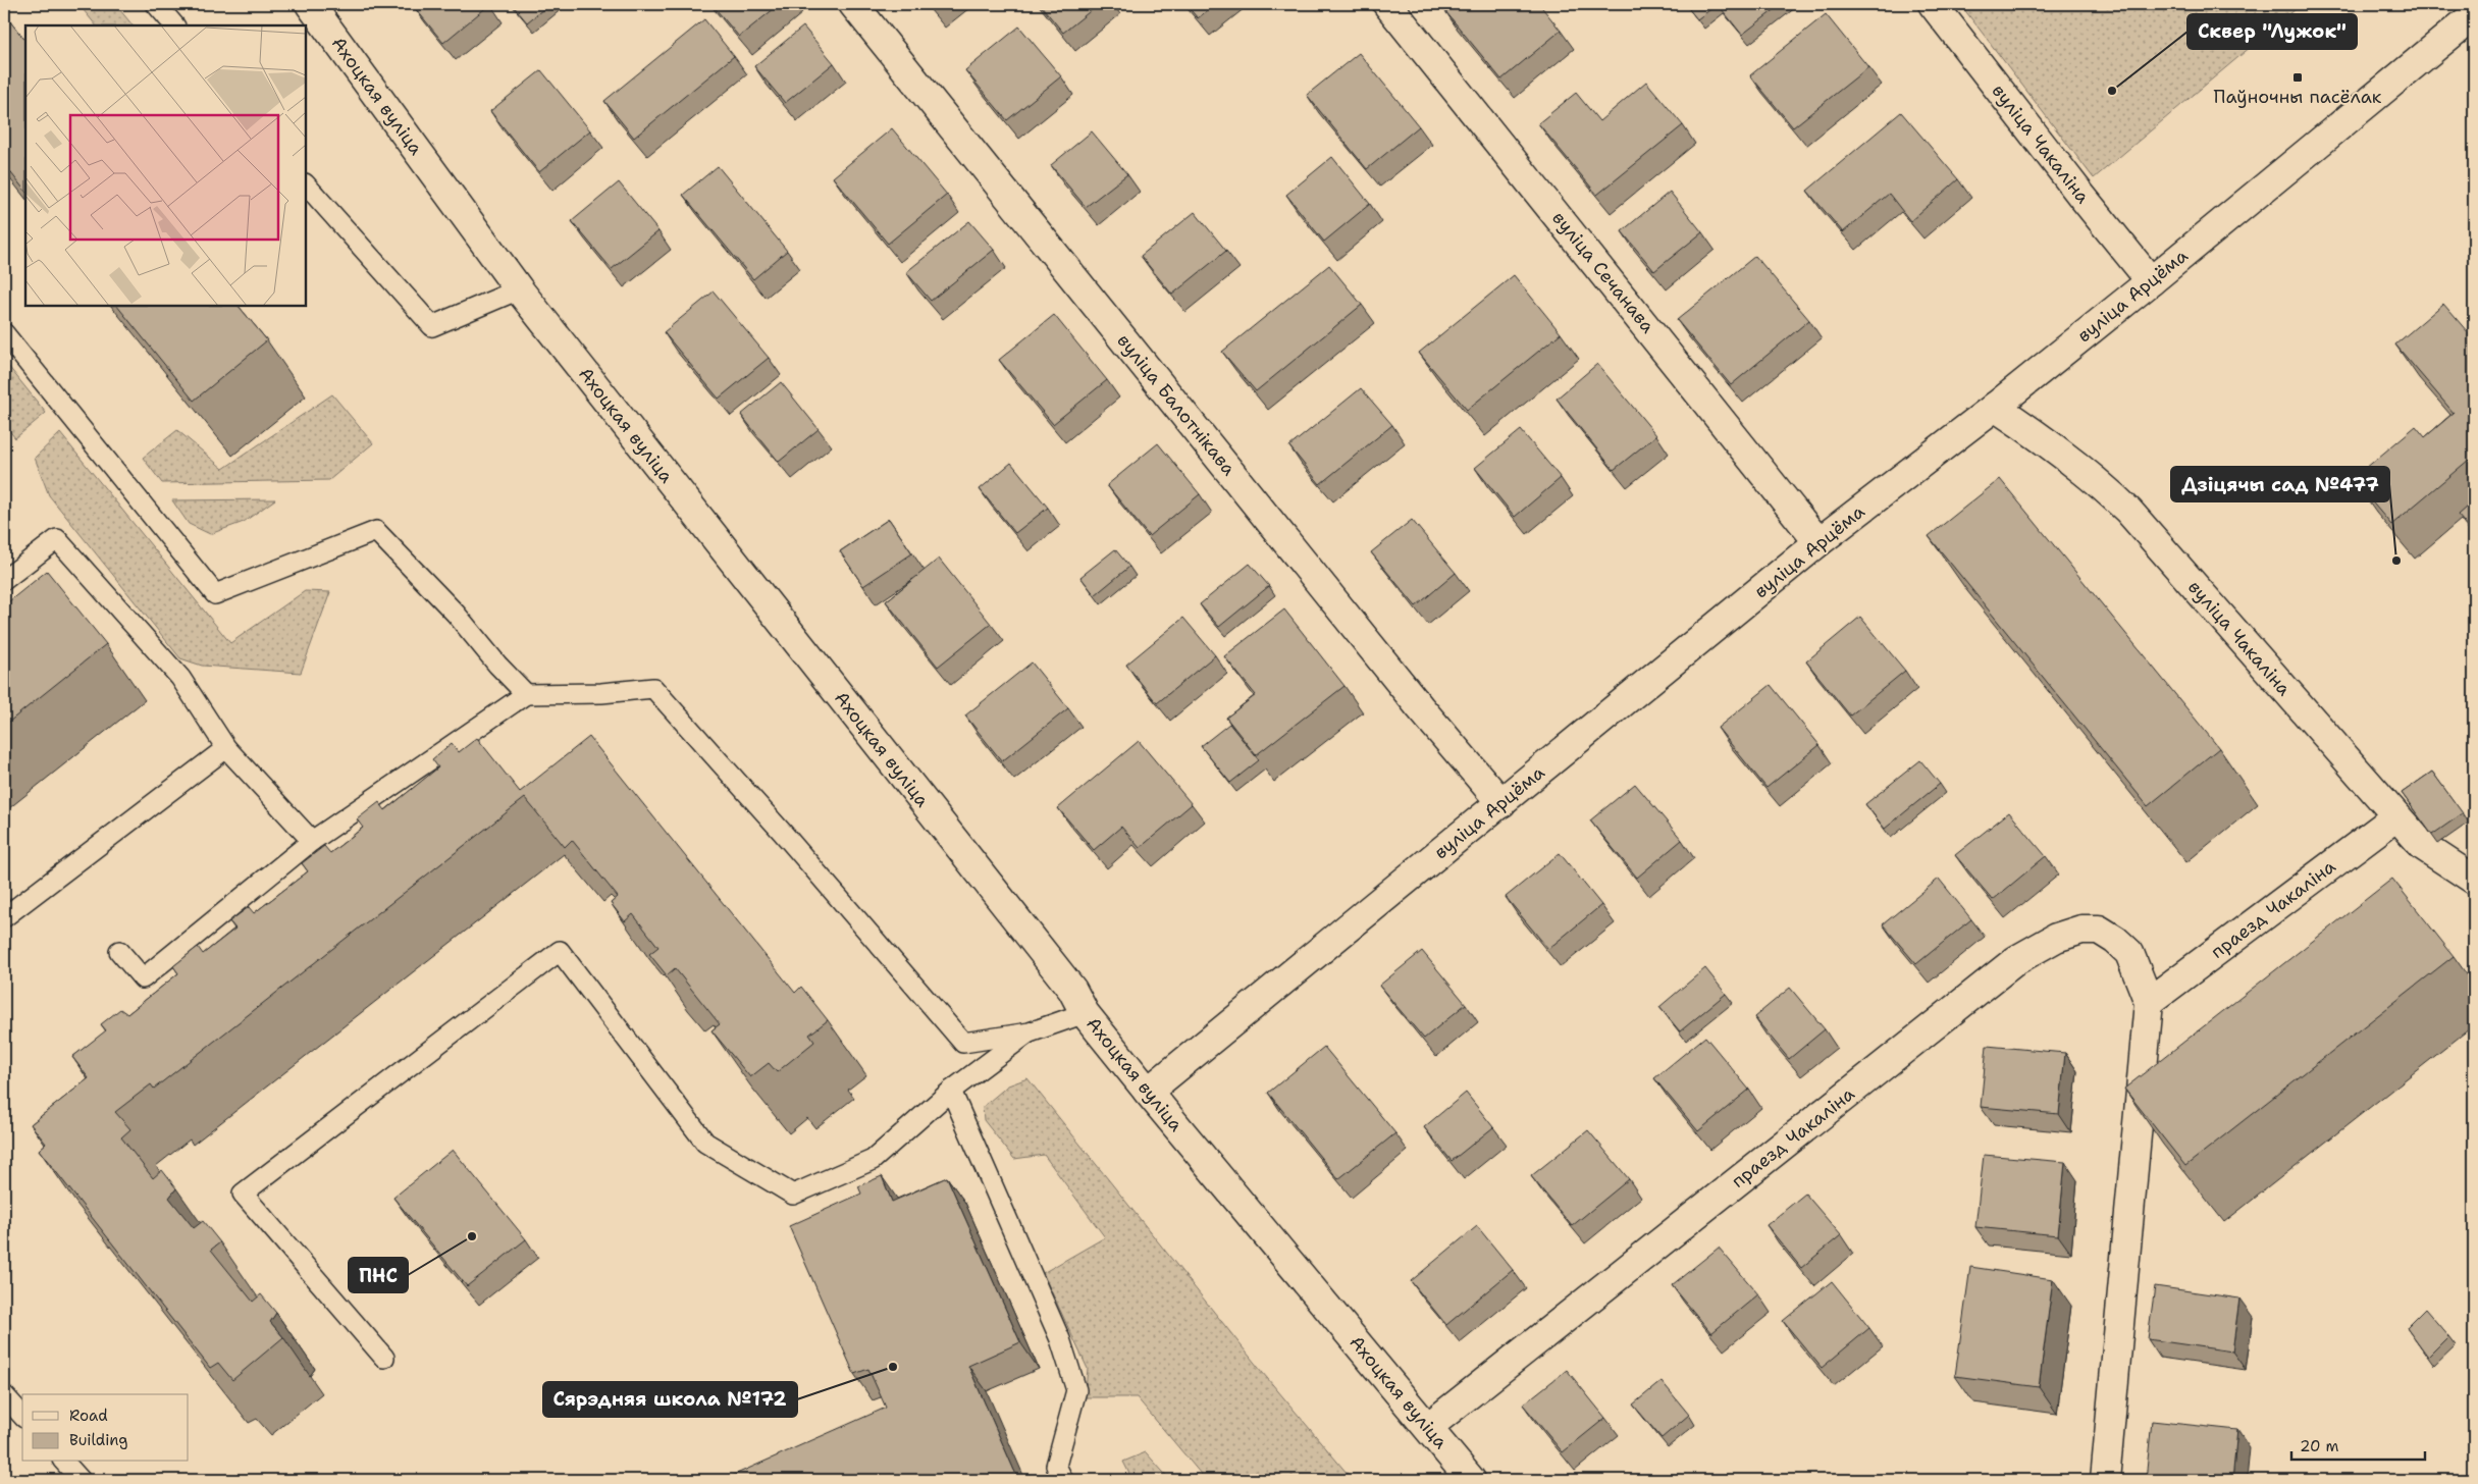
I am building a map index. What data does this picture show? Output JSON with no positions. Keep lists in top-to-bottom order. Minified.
{"streets":{"street":["Ахоцкая вуліца","вуліца Чакаліна","вуліца Сечанава","вуліца Арцёма","вуліца Балотнікава","праезд Чакаліна"]},"crossings":[["Ахоцкая вуліца","вуліца Арцёма"],["Ахоцкая вуліца","праезд Чакаліна"],["вуліца Чакаліна","вуліца Арцёма"],["вуліца Чакаліна","праезд Чакаліна"],["вуліца Сечанава","вуліца Арцёма"],["вуліца Арцёма","вуліца Балотнікава"]],"places":{"transit":["Паўночны пасёлак"],"other":["Сквер \"Лужок\"","Дзіцячы сад №477","ПНС","Сярэдняя школа №172"]},"legend":["Road","Building"],"scale_bar":"20 m"}
